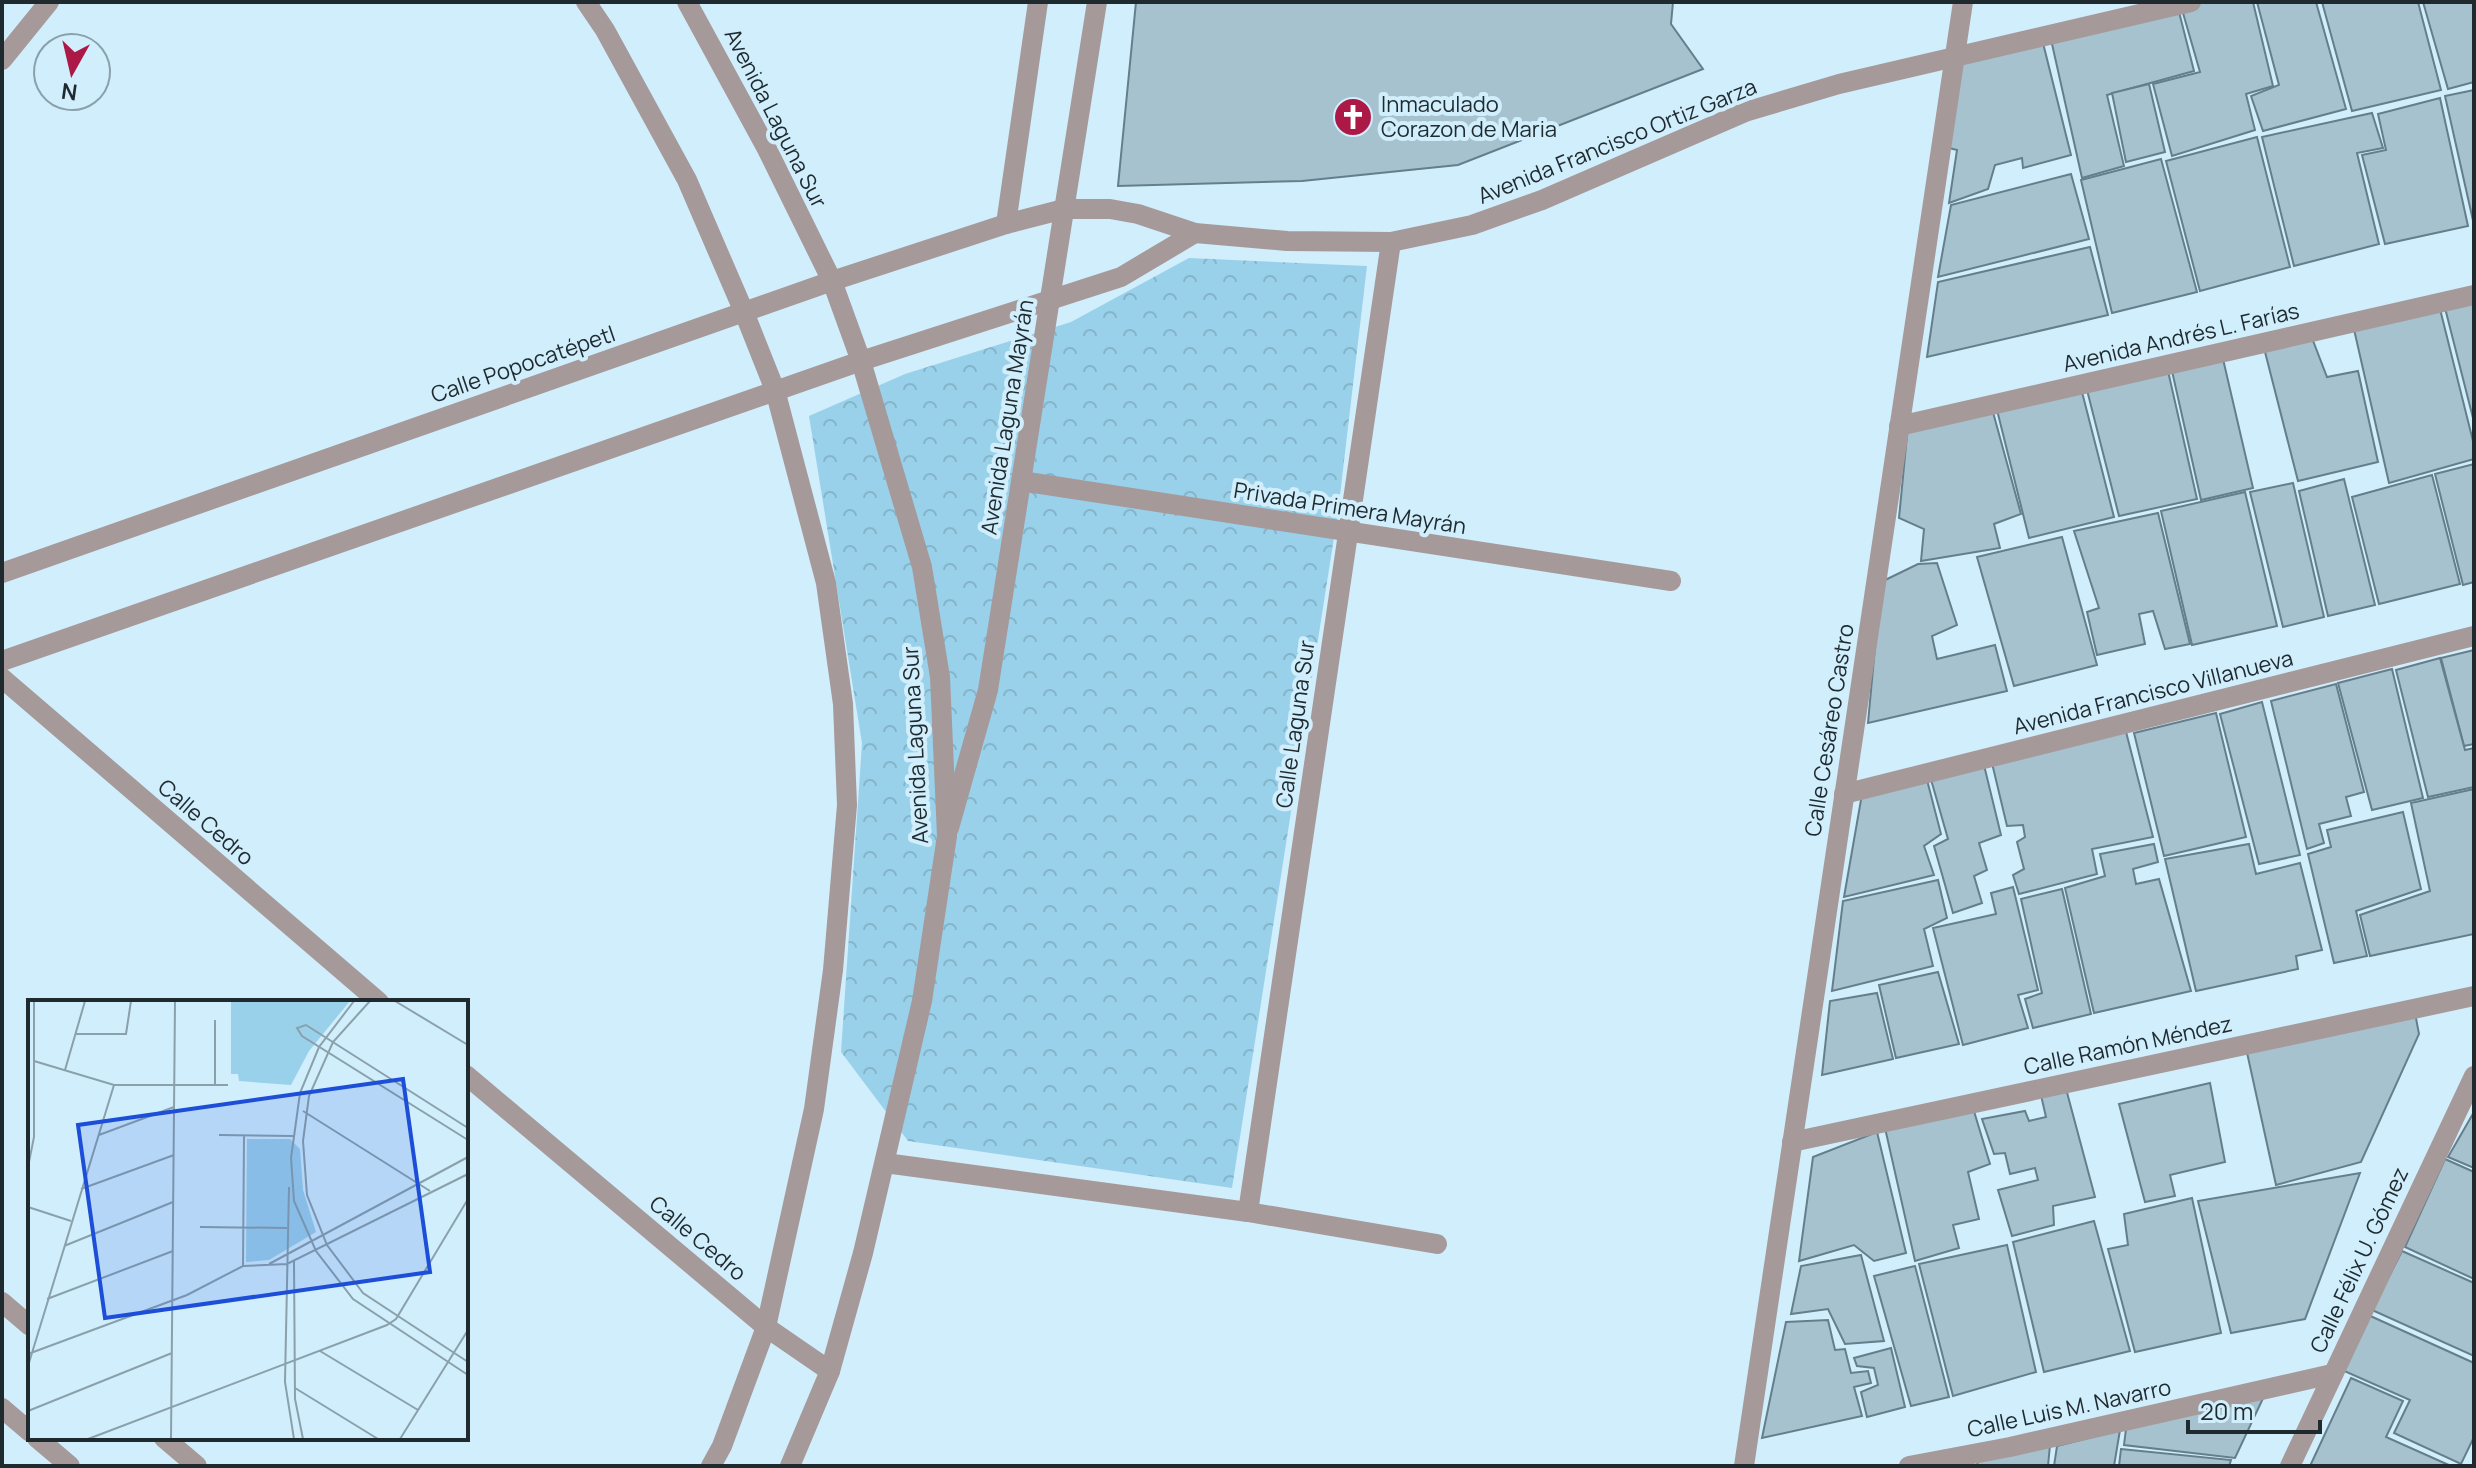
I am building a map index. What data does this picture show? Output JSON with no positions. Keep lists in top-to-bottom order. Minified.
{"streets":{"street":["Avenida Laguna Sur","Avenida Francisco Ortiz Garza","Avenida Andrés L. Farías","Calle Popocatépetl","Avenida Laguna Mayrán","Privada Primera Mayrán","Avenida Francisco Villanueva","Calle Laguna Sur","Calle Cesáreo Castro","Calle Cedro","Calle Ramón Méndez","Calle Félix U. Gómez","Calle Luis M. Navarro"]},"crossings":[["Avenida Laguna Sur","Calle Popocatépetl"],["Avenida Laguna Sur","Avenida Laguna Mayrán"],["Avenida Laguna Sur","Calle Cedro"],["Avenida Francisco Ortiz Garza","Calle Popocatépetl"],["Avenida Francisco Ortiz Garza","Avenida Laguna Mayrán"],["Avenida Francisco Ortiz Garza","Calle Laguna Sur"],["Avenida Francisco Ortiz Garza","Calle Cesáreo Castro"],["Avenida Andrés L. Farías","Calle Cesáreo Castro"],["Calle Popocatépetl","Avenida Laguna Mayrán"],["Avenida Laguna Mayrán","Privada Primera Mayrán"],["Privada Primera Mayrán","Calle Laguna Sur"],["Avenida Francisco Villanueva","Calle Cesáreo Castro"],["Calle Cesáreo Castro","Calle Ramón Méndez"],["Calle Félix U. Gómez","Calle Luis M. Navarro"]],"places":{"church":["Inmaculado Corazon de Maria"]},"scale_bar":"20 m","north":"bottom"}
